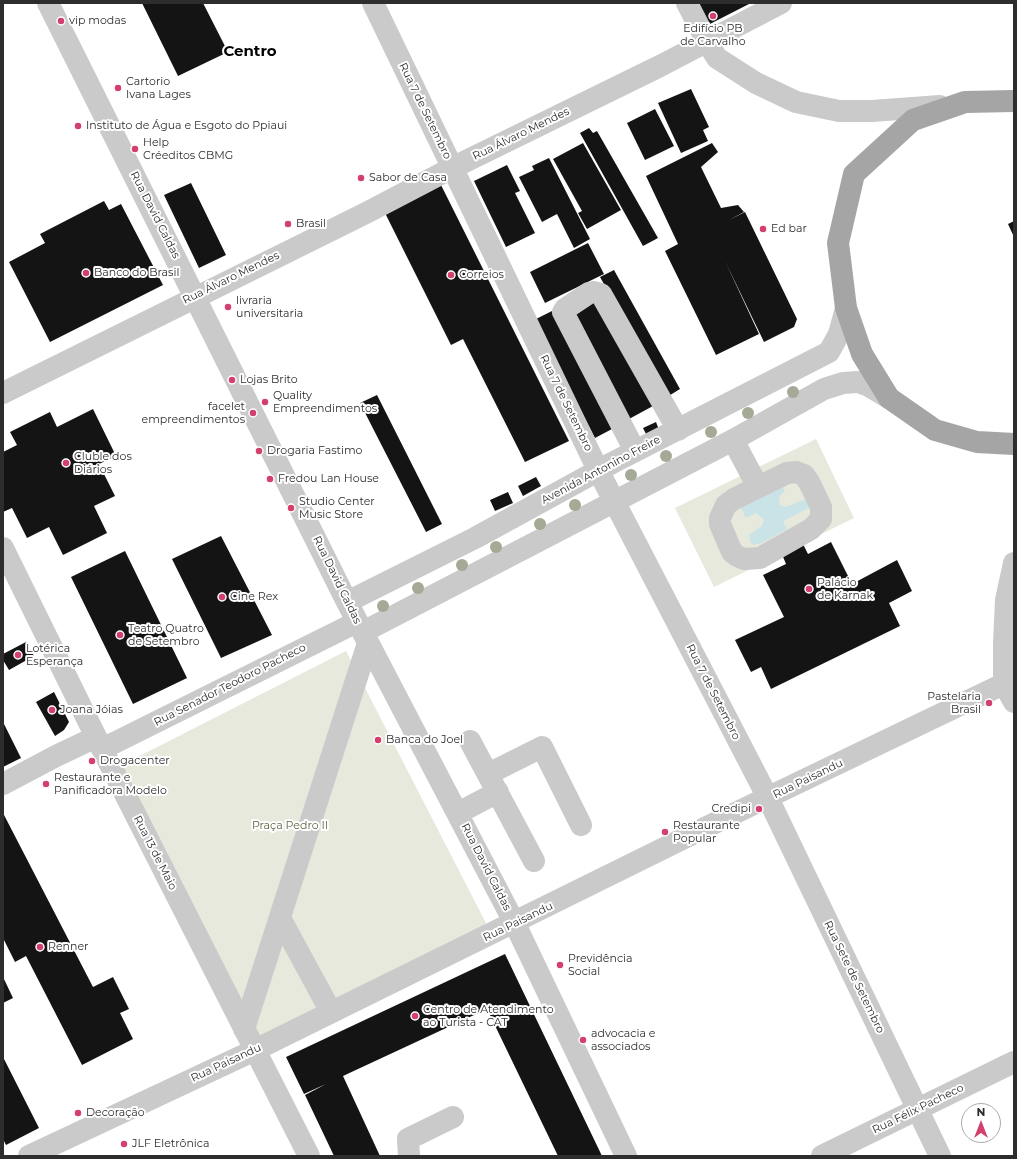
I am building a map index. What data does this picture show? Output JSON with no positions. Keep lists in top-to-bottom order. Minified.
{"streets":{"street":["Rua 7 de Setembro","Rua Álvaro Mendes","Rua David Caldas","Avenida Antonino Freire","Rua Senador Teodoro Pacheco","Rua Paisandu","Rua 13 de Maio","Rua Sete de Setembro","Rua Félix Pacheco"]},"crossings":[["Rua 7 de Setembro","Rua Álvaro Mendes"],["Rua 7 de Setembro","Avenida Antonino Freire"],["Rua 7 de Setembro","Rua Paisandu"],["Rua 7 de Setembro","Rua Sete de Setembro"],["Rua Álvaro Mendes","Rua David Caldas"],["Rua David Caldas","Avenida Antonino Freire"],["Rua David Caldas","Rua Senador Teodoro Pacheco"],["Rua David Caldas","Rua Paisandu"],["Rua Senador Teodoro Pacheco","Rua 13 de Maio"],["Rua Paisandu","Rua 13 de Maio"],["Rua Paisandu","Rua Sete de Setembro"],["Rua Sete de Setembro","Rua Félix Pacheco"]],"districts":["Centro"],"parks":["Praça Pedro II"],"places":["Edifício PB de Carvalho","vip modas","Cartorio Ivana Lages","Instituto de Água e Esgoto do Ppiaui","Help Créeditos CBMG","Sabor de Casa","Brasil","Ed bar","Banco do Brasil","Correios","livraria universitaria","Lojas Brito","Quality Empreendimentos","facelet empreendimentos","Drogaria Fastimo","Cluble dos Diários","Fredou Lan House","Studio Center Music Store","Palácio de Karnak","Cine Rex","Teatro Quatro de Setembro","Lotérica Esperança","Pastelaria Brasil","Joana Jóias","Banca do Joel","Drogacenter","Restaurante e Panificadora Modelo","Credipi","Restaurante Popular","Renner","Previdência Social","Centro de Atendimento ao Turista - CAT","advocacia e associados","Decoração","JLF Eletrônica"],"north":"top"}
